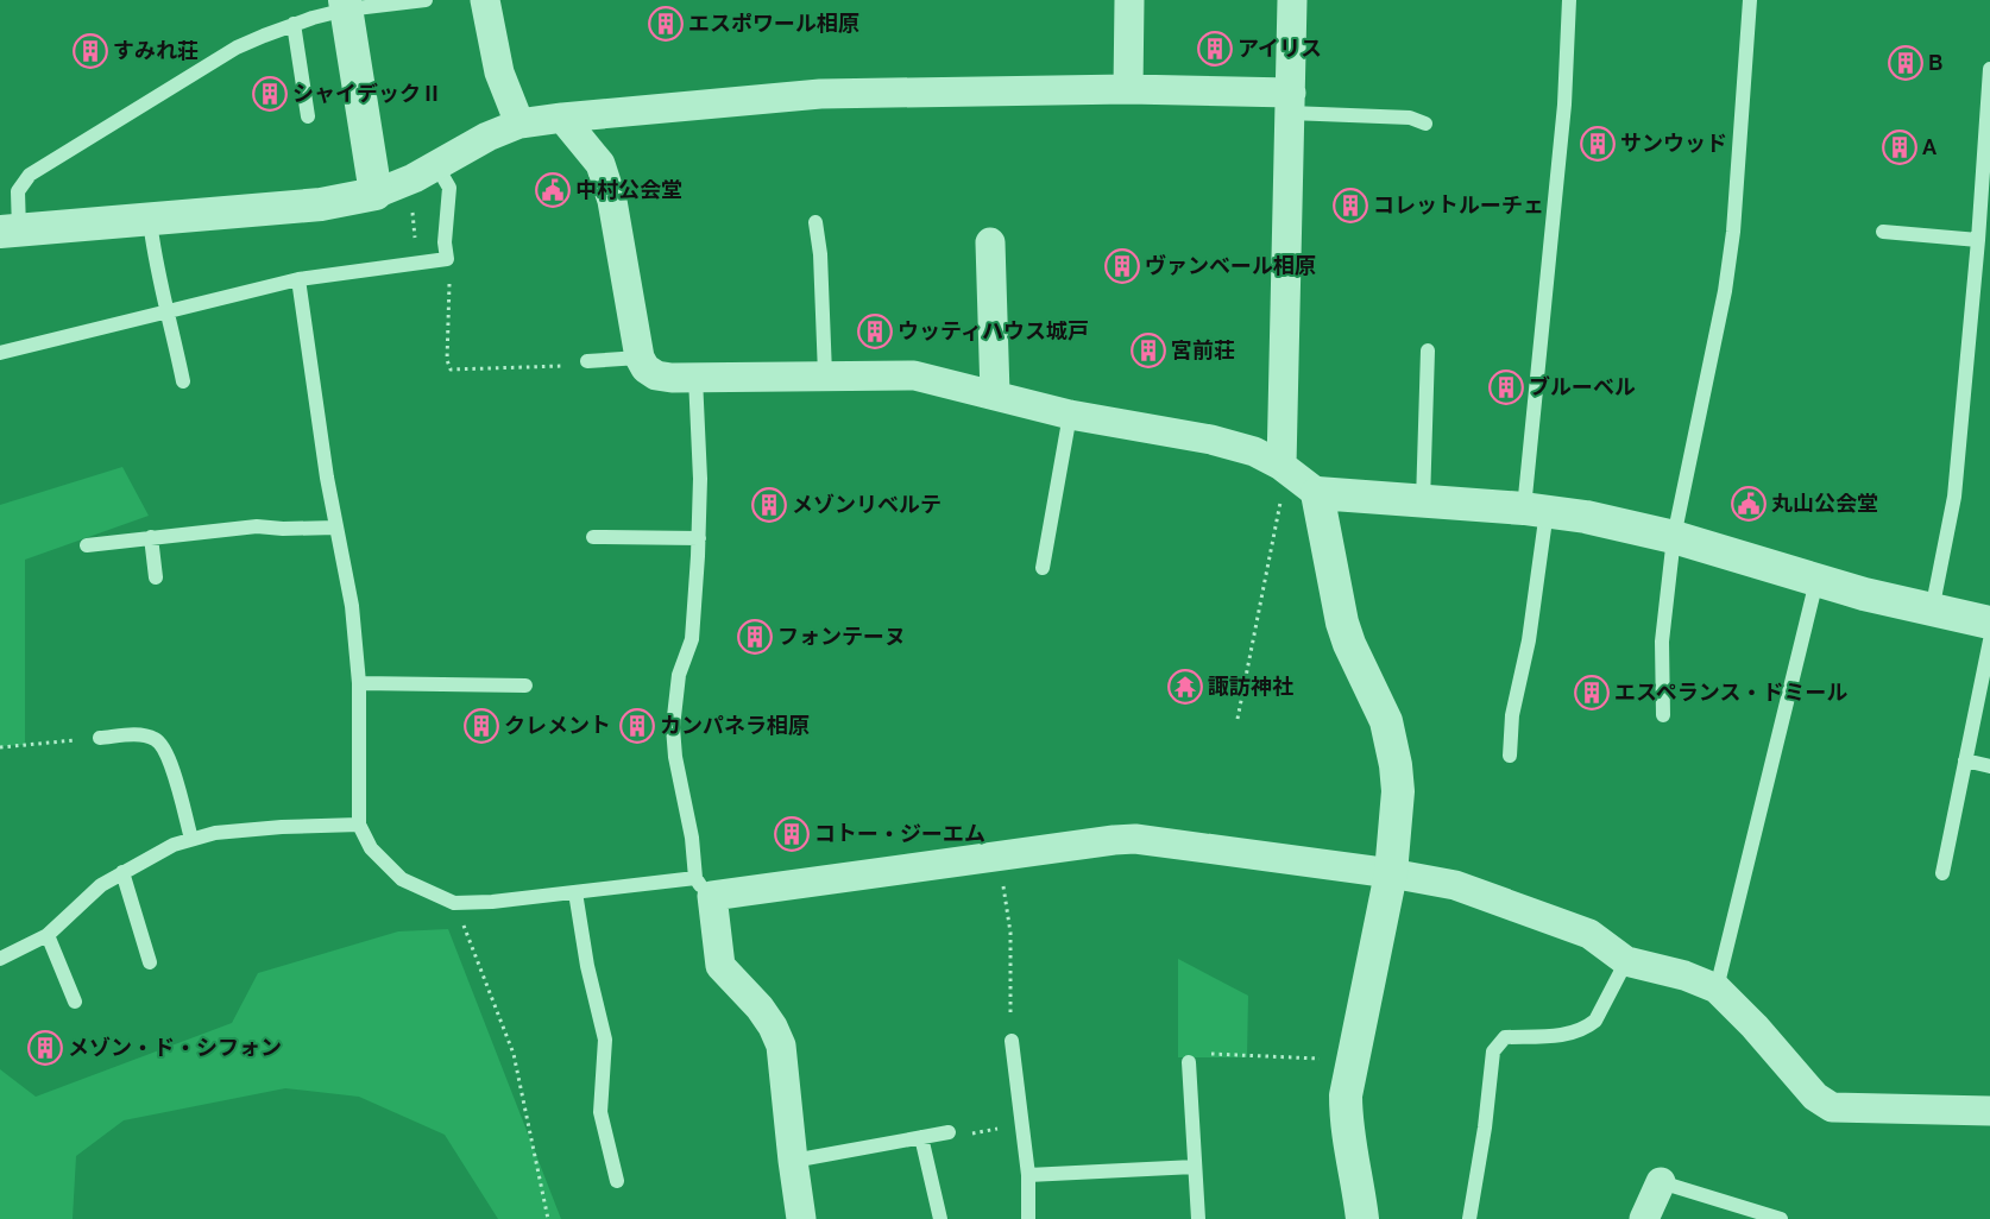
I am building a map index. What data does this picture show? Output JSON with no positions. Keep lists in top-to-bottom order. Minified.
{"places":{"building":["エスポワール相原","アイリス","すみれ荘","B","シャイデックⅡ","サンウッド","A","コレットルーチェ","ヴァンベール相原","ウッティハウス城戸","宮前荘","ブルーベル","メゾンリベルテ","フォンテーヌ","エスペランス・ドミール","クレメント","カンパネラ相原","コトー・ジーエム","メゾン・ド・シフォン"],"public building":["中村公会堂","丸山公会堂"],"temple":["諏訪神社"]}}
